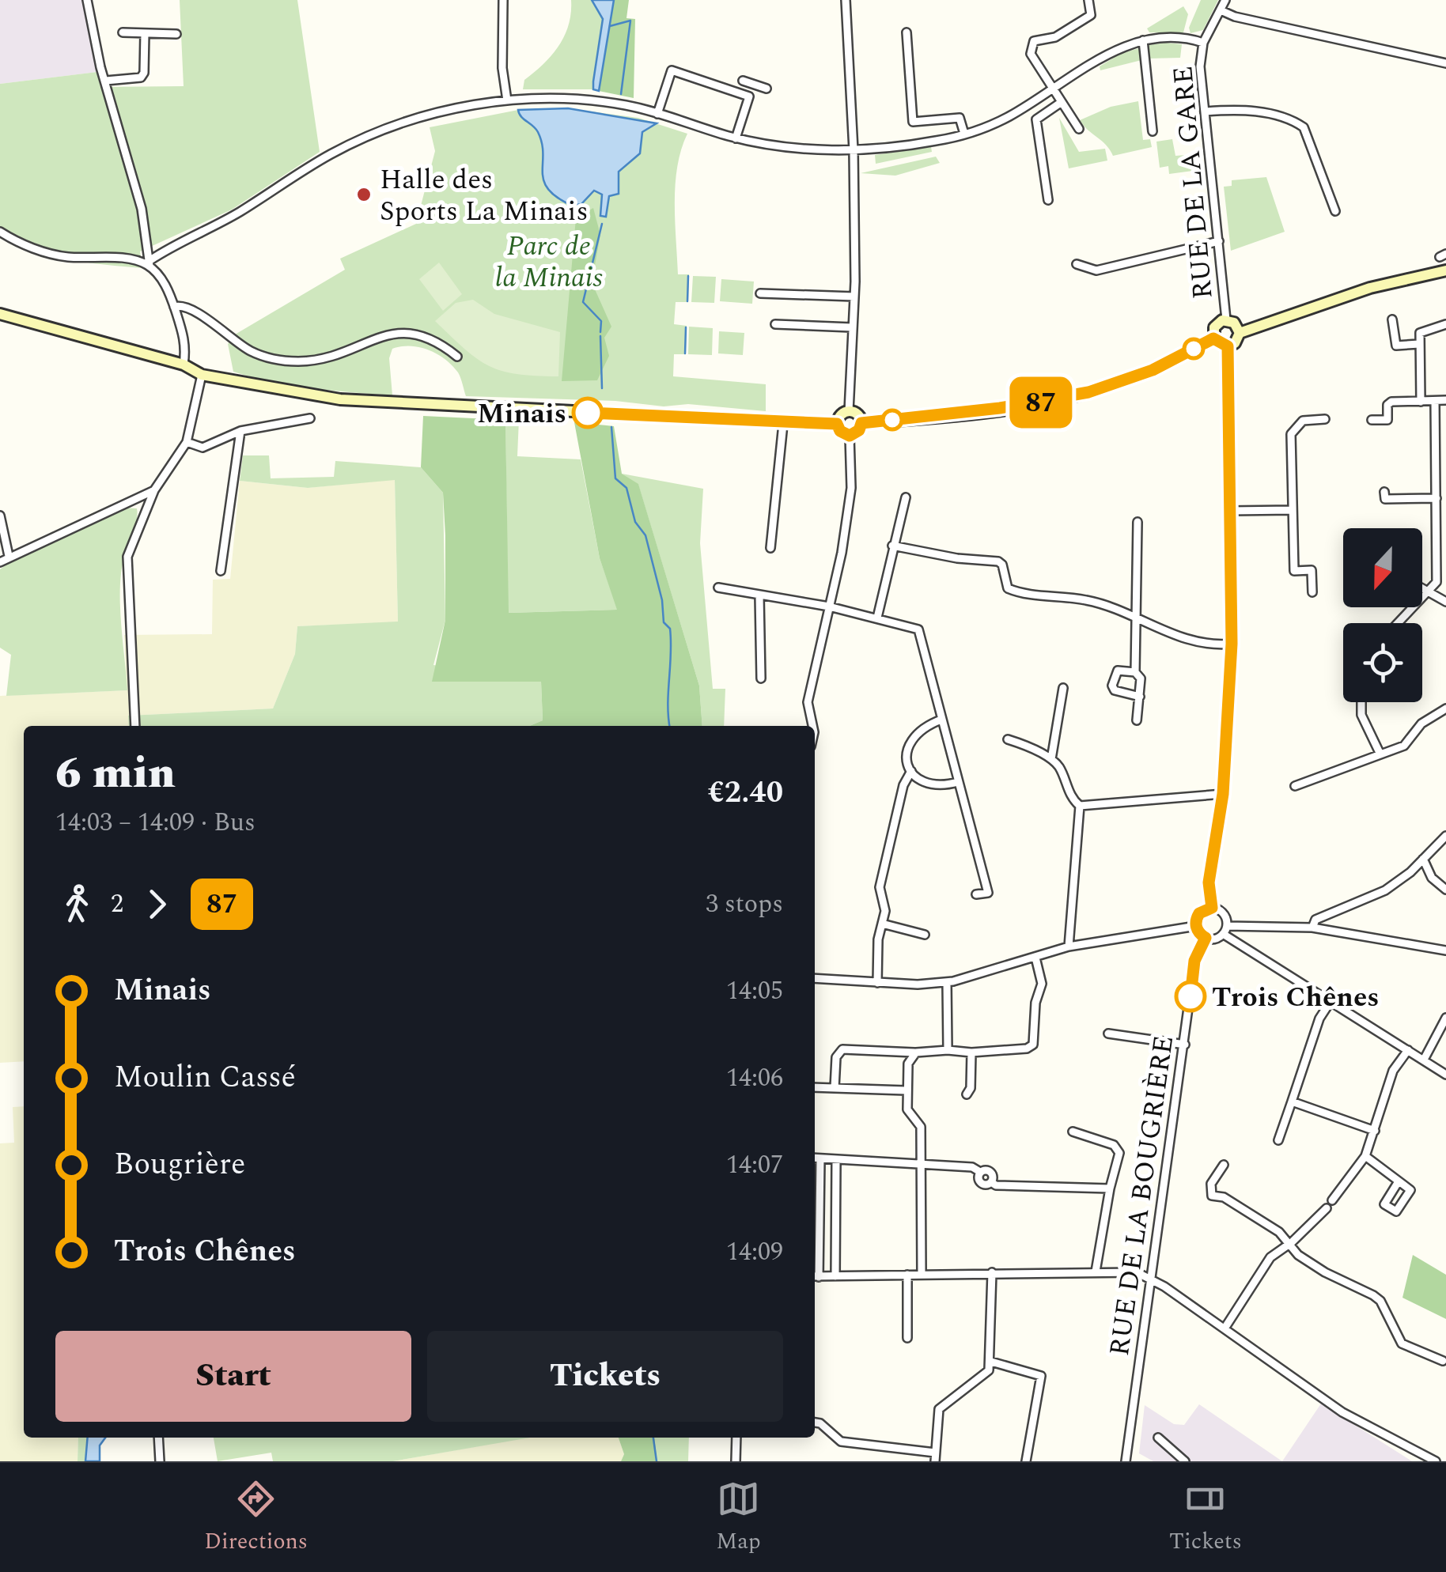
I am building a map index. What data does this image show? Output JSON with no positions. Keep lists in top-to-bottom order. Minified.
{"streets":{"street":["RUE DE LA GARE","RUE DE LA BOUGRIÈRE"]},"parks":["Parc de la Minais"],"places":["Halle des Sports La Minais","Minais","Trois Chênes"],"lines":["bus line 87"],"north":"bottom","page":{"on_map":"87","heading":["6 min","14:03 – 14:09 · Bus","€2.40"],"legs":["2","87","3 stops"],"list":[{"name":"Minais","value":"14:05"},{"name":"Moulin Cassé","value":"14:06"},{"name":"Bougrière","value":"14:07"},{"name":"Trois Chênes","value":"14:09"}],"buttons":["Start","Tickets"],"tabs":["Directions","Map","Tickets"]}}
